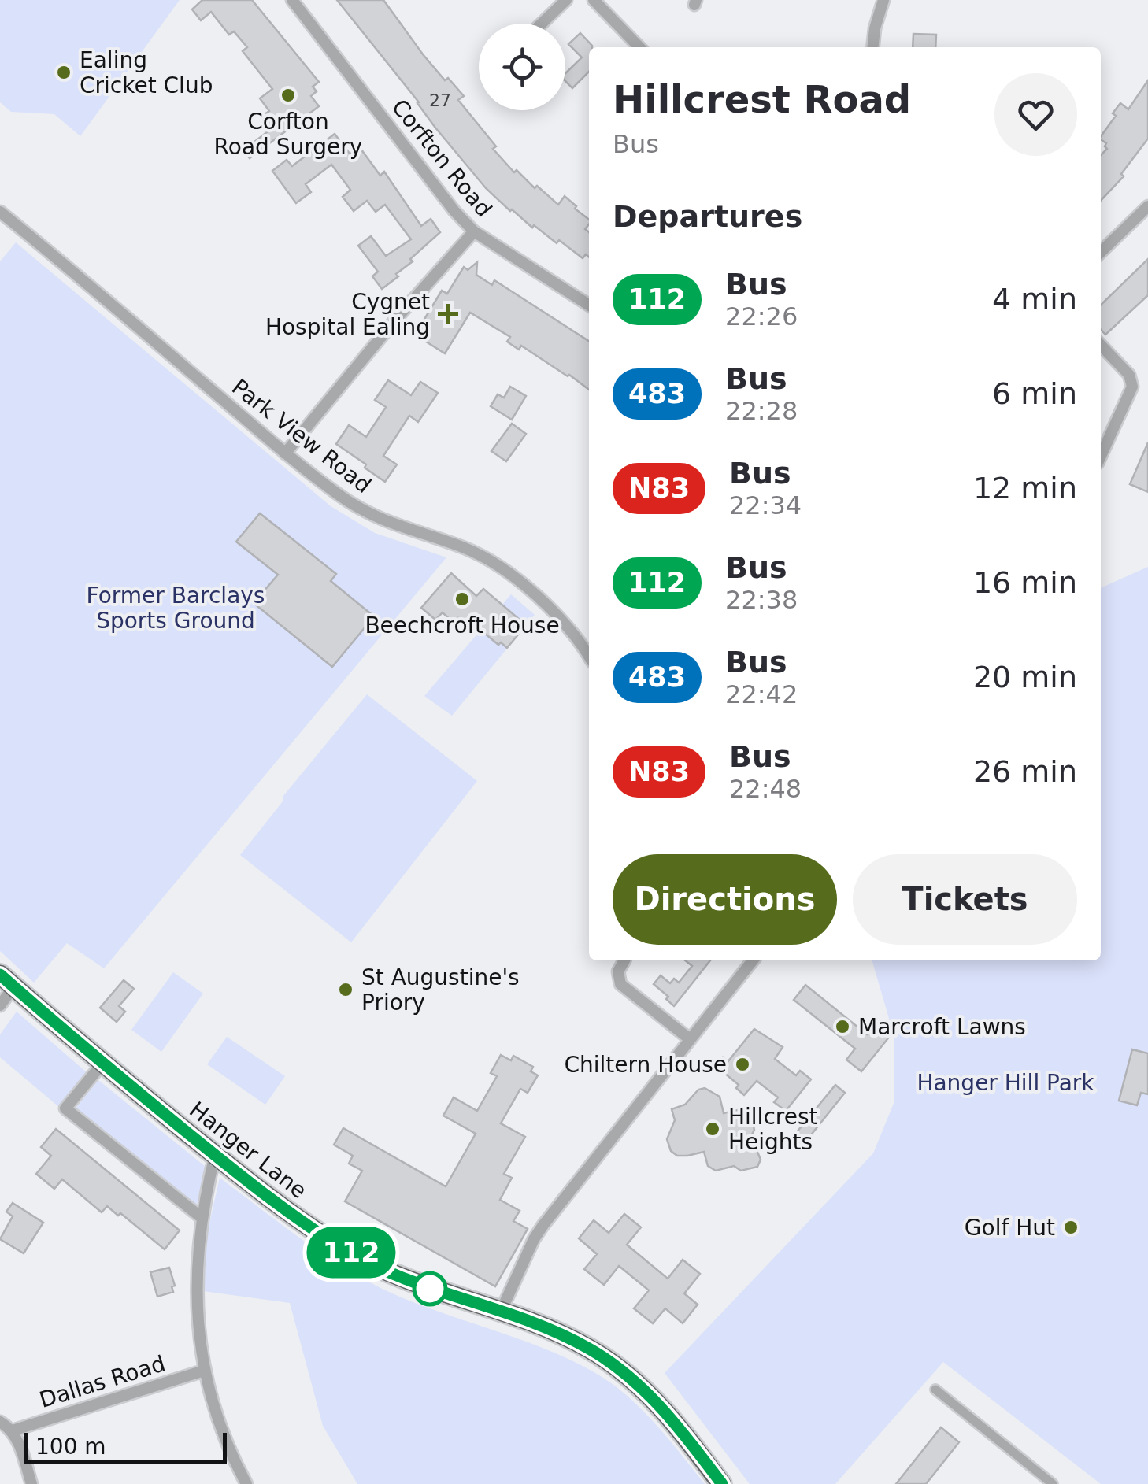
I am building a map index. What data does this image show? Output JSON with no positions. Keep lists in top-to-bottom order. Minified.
{"streets":{"highway":["Hanger Lane"],"street":["Corfton Road","Park View Road","Dallas Road"]},"parks":["Former Barclays Sports Ground","Hanger Hill Park"],"places":{"other":["Ealing Cricket Club","Corfton Road Surgery","Beechcroft House","St Augustine's Priory","Marcroft Lawns","Chiltern House","Hillcrest Heights","Golf Hut"],"health":["Cygnet Hospital Ealing"]},"lines":["bus line 112"],"house_numbers":["27"],"scale_bar":"100 m","page":{"on_map":"112","heading":[["Hillcrest Road","Bus"],"Departures"],"list":[{"mark":"112","name":"Bus","note":"22:26","value":"4 min"},{"mark":"483","name":"Bus","note":"22:28","value":"6 min"},{"mark":"N83","name":"Bus","note":"22:34","value":"12 min"},{"mark":"112","name":"Bus","note":"22:38","value":"16 min"},{"mark":"483","name":"Bus","note":"22:42","value":"20 min"},{"mark":"N83","name":"Bus","note":"22:48","value":"26 min"}],"buttons":["Directions","Tickets"],"scale":"100 m"}}
